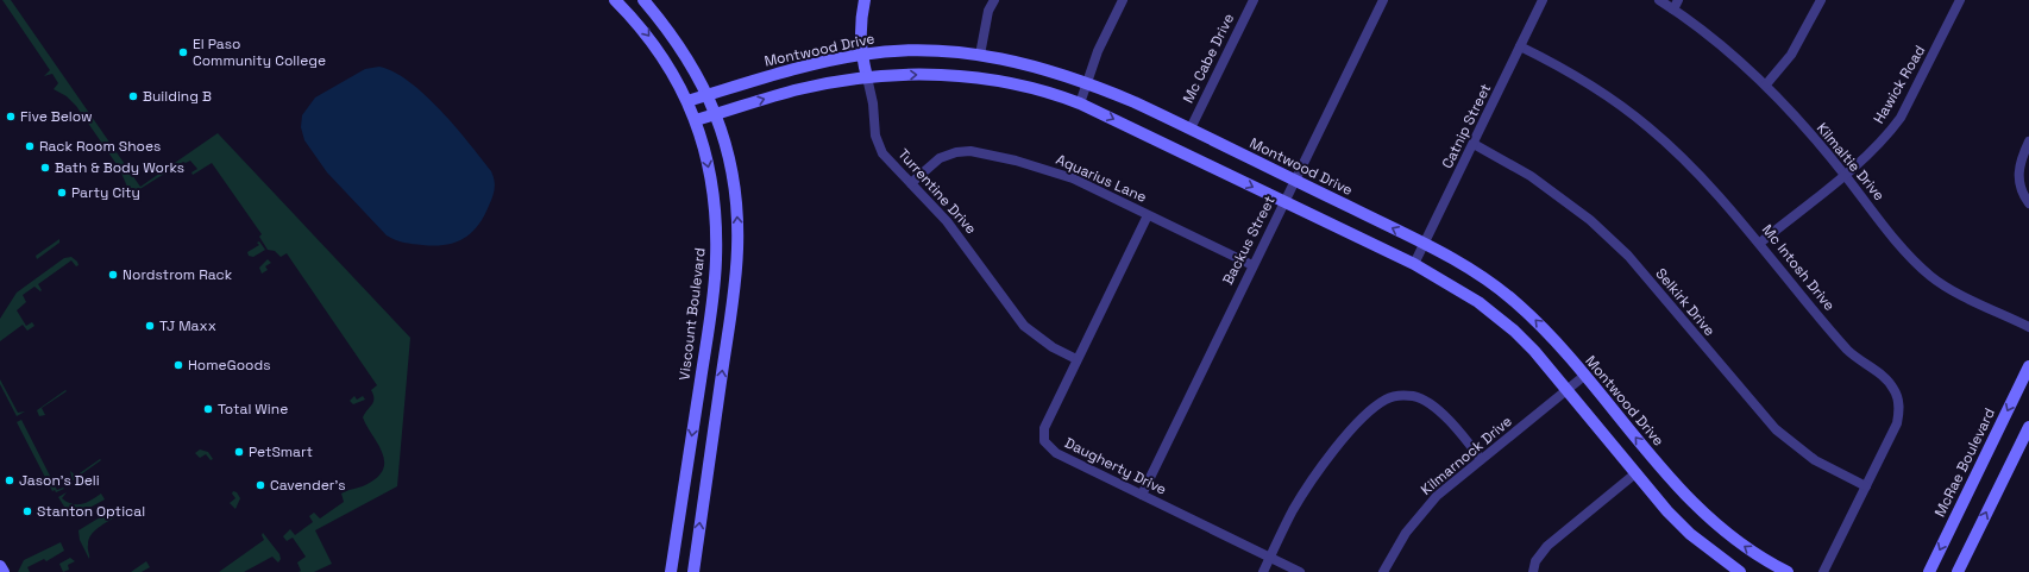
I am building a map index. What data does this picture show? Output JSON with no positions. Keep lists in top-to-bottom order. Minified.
{"streets":{"main road":["Montwood Drive","Turrentine Drive","Viscount Boulevard","McRae Boulevard"],"street":["Mc Cabe Drive","Hawick Road","Catnip Street","Kilmaltie Drive","Aquarius Lane","Backus Street","Mc Intosh Drive","Selkirk Drive","Kilmarnock Drive","Daugherty Drive"]},"crossings":[["Montwood Drive","Mc Cabe Drive"],["Montwood Drive","Catnip Street"],["Montwood Drive","Turrentine Drive"],["Montwood Drive","Backus Street"],["Montwood Drive","Viscount Boulevard"],["Montwood Drive","Kilmarnock Drive"],["Hawick Road","Kilmaltie Drive"],["Hawick Road","Mc Intosh Drive"],["Catnip Street","Mc Intosh Drive"],["Catnip Street","Selkirk Drive"],["Aquarius Lane","Turrentine Drive"],["Aquarius Lane","Backus Street"],["Aquarius Lane","Daugherty Drive"],["Turrentine Drive","Daugherty Drive"],["Backus Street","Daugherty Drive"],["Mc Intosh Drive","Selkirk Drive"]],"places":["El Paso Community College","Building B","Five Below","Rack Room Shoes","Bath & Body Works","Party City","Nordstrom Rack","TJ Maxx","HomeGoods","Total Wine","PetSmart","Jason's Deli","Cavender's","Stanton Optical"]}
